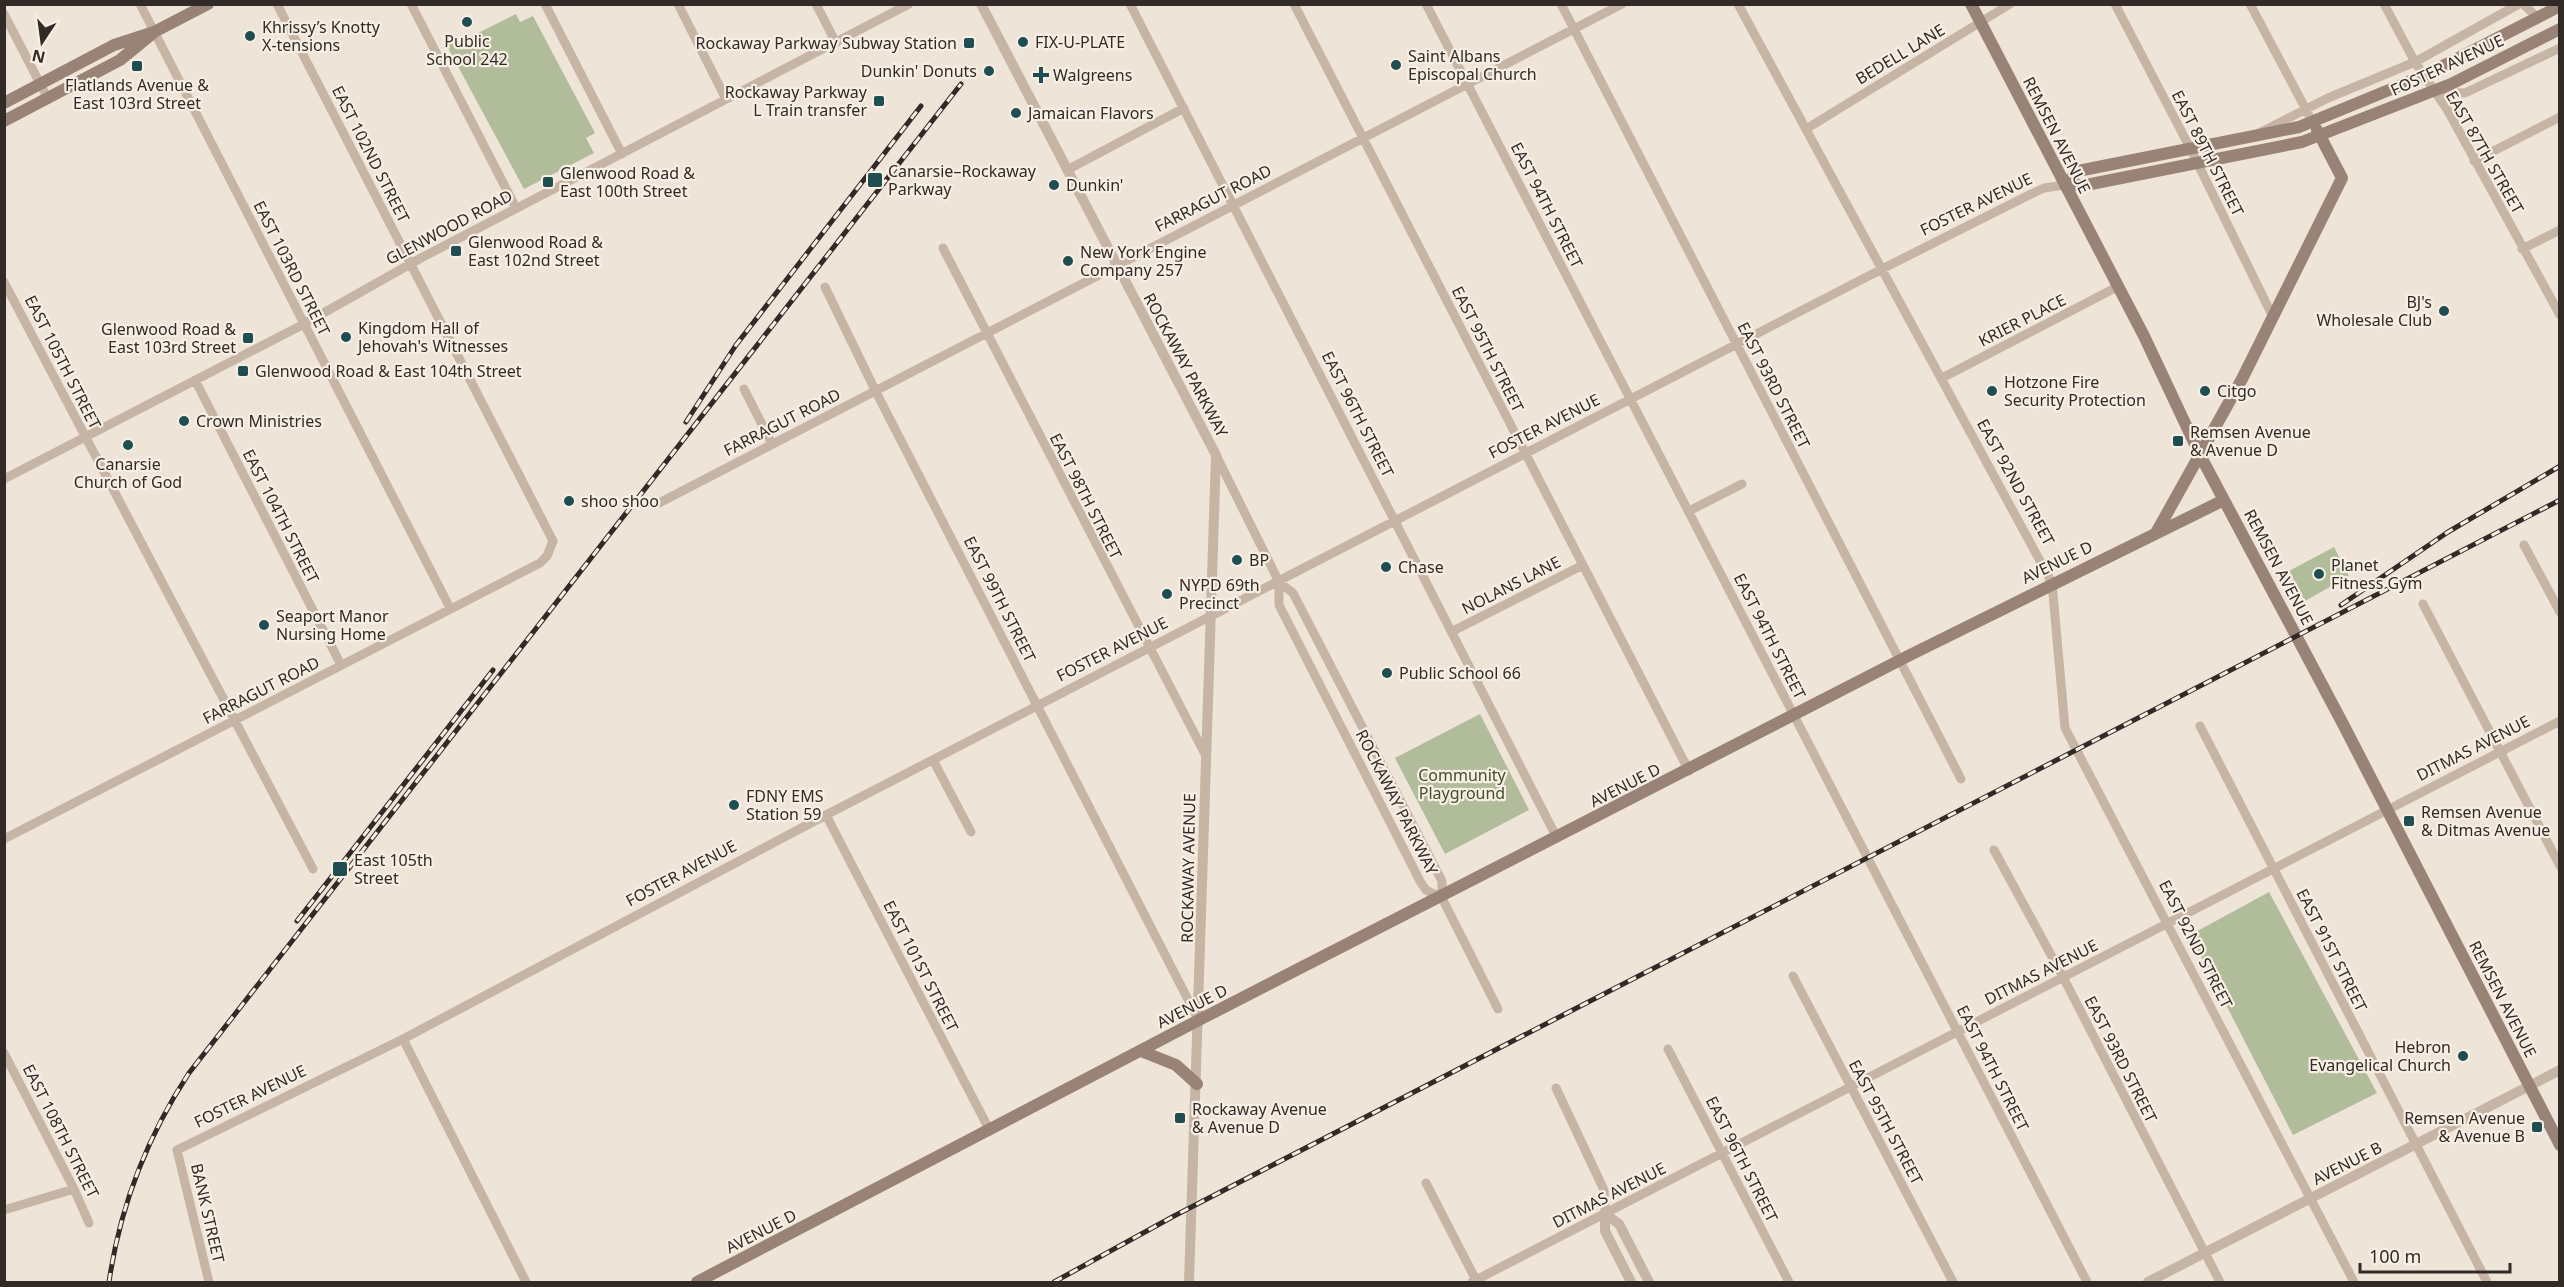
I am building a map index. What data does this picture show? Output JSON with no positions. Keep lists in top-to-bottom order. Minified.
{"streets":{"main road":["FOSTER AVENUE","REMSEN AVENUE","AVENUE D"],"street":["BEDELL LANE","EAST 87TH STREET","EAST 89TH STREET","EAST 102ND STREET","FARRAGUT ROAD","EAST 94TH STREET","GLENWOOD ROAD","EAST 103RD STREET","KRIER PLACE","EAST 95TH STREET","EAST 105TH STREET","ROCKAWAY PARKWAY","EAST 93RD STREET","EAST 96TH STREET","EAST 92ND STREET","EAST 98TH STREET","EAST 104TH STREET","NOLANS LANE","EAST 99TH STREET","DITMAS AVENUE","ROCKAWAY AVENUE","EAST 91ST STREET","EAST 101ST STREET","EAST 108TH STREET","AVENUE B","BANK STREET"]},"crossings":[["BEDELL LANE","REMSEN AVENUE"],["BEDELL LANE","EAST 92ND STREET"],["FOSTER AVENUE","REMSEN AVENUE"],["FOSTER AVENUE","EAST 87TH STREET"],["FOSTER AVENUE","EAST 89TH STREET"],["FOSTER AVENUE","EAST 94TH STREET"],["FOSTER AVENUE","EAST 95TH STREET"],["FOSTER AVENUE","ROCKAWAY PARKWAY"],["FOSTER AVENUE","EAST 93RD STREET"],["FOSTER AVENUE","EAST 96TH STREET"],["FOSTER AVENUE","EAST 92ND STREET"],["FOSTER AVENUE","EAST 98TH STREET"],["FOSTER AVENUE","EAST 99TH STREET"],["FOSTER AVENUE","ROCKAWAY AVENUE"],["FOSTER AVENUE","EAST 101ST STREET"],["FOSTER AVENUE","BANK STREET"],["REMSEN AVENUE","KRIER PLACE"],["REMSEN AVENUE","AVENUE D"],["REMSEN AVENUE","DITMAS AVENUE"],["REMSEN AVENUE","AVENUE B"],["EAST 102ND STREET","FARRAGUT ROAD"],["EAST 102ND STREET","GLENWOOD ROAD"],["FARRAGUT ROAD","EAST 94TH STREET"],["FARRAGUT ROAD","EAST 103RD STREET"],["FARRAGUT ROAD","EAST 95TH STREET"],["FARRAGUT ROAD","EAST 105TH STREET"],["FARRAGUT ROAD","ROCKAWAY PARKWAY"],["FARRAGUT ROAD","EAST 93RD STREET"],["FARRAGUT ROAD","EAST 96TH STREET"],["FARRAGUT ROAD","EAST 98TH STREET"],["FARRAGUT ROAD","EAST 104TH STREET"],["FARRAGUT ROAD","EAST 99TH STREET"],["EAST 94TH STREET","AVENUE D"],["EAST 94TH STREET","DITMAS AVENUE"],["GLENWOOD ROAD","EAST 103RD STREET"],["GLENWOOD ROAD","EAST 105TH STREET"],["GLENWOOD ROAD","EAST 104TH STREET"],["KRIER PLACE","EAST 92ND STREET"],["EAST 95TH STREET","AVENUE D"],["EAST 95TH STREET","NOLANS LANE"],["EAST 95TH STREET","DITMAS AVENUE"],["ROCKAWAY PARKWAY","AVENUE D"],["ROCKAWAY PARKWAY","ROCKAWAY AVENUE"],["EAST 93RD STREET","AVENUE D"],["EAST 93RD STREET","DITMAS AVENUE"],["EAST 93RD STREET","AVENUE B"],["EAST 96TH STREET","AVENUE D"],["EAST 96TH STREET","NOLANS LANE"],["EAST 96TH STREET","DITMAS AVENUE"],["EAST 92ND STREET","AVENUE D"],["EAST 92ND STREET","DITMAS AVENUE"],["EAST 92ND STREET","AVENUE B"],["EAST 98TH STREET","ROCKAWAY AVENUE"],["AVENUE D","EAST 99TH STREET"],["AVENUE D","ROCKAWAY AVENUE"],["AVENUE D","EAST 101ST STREET"],["EAST 99TH STREET","ROCKAWAY AVENUE"],["DITMAS AVENUE","EAST 91ST STREET"],["EAST 91ST STREET","AVENUE B"]],"parks":["Community Playground"],"places":{"other":["Public School 242","Khrissy’s Knotty X-tensions","FIX-U-PLATE","Saint Albans Episcopal Church","Dunkin' Donuts","Jamaican Flavors","Dunkin'","New York Engine Company 257","BJ's Wholesale Club","Kingdom Hall of Jehovah's Witnesses","Hotzone Fire Security Protection","Citgo","Crown Ministries","Canarsie Church of God","shoo shoo","BP","Chase","Planet Fitness Gym","NYPD 69th Precinct","Seaport Manor Nursing Home","Public School 66","FDNY EMS Station 59","Hebron Evangelical Church"],"transit":["Rockaway Parkway Subway Station","Flatlands Avenue & East 103rd Street","Rockaway Parkway L Train transfer","Canarsie–Rockaway Parkway","Glenwood Road & East 100th Street","Glenwood Road & East 102nd Street","Glenwood Road & East 103rd Street","Glenwood Road & East 104th Street","Remsen Avenue & Avenue D","Remsen Avenue & Ditmas Avenue","East 105th Street","Rockaway Avenue & Avenue D","Remsen Avenue & Avenue B"],"health":["Walgreens"]},"scale_bar":"100 m","north":"bottom"}
